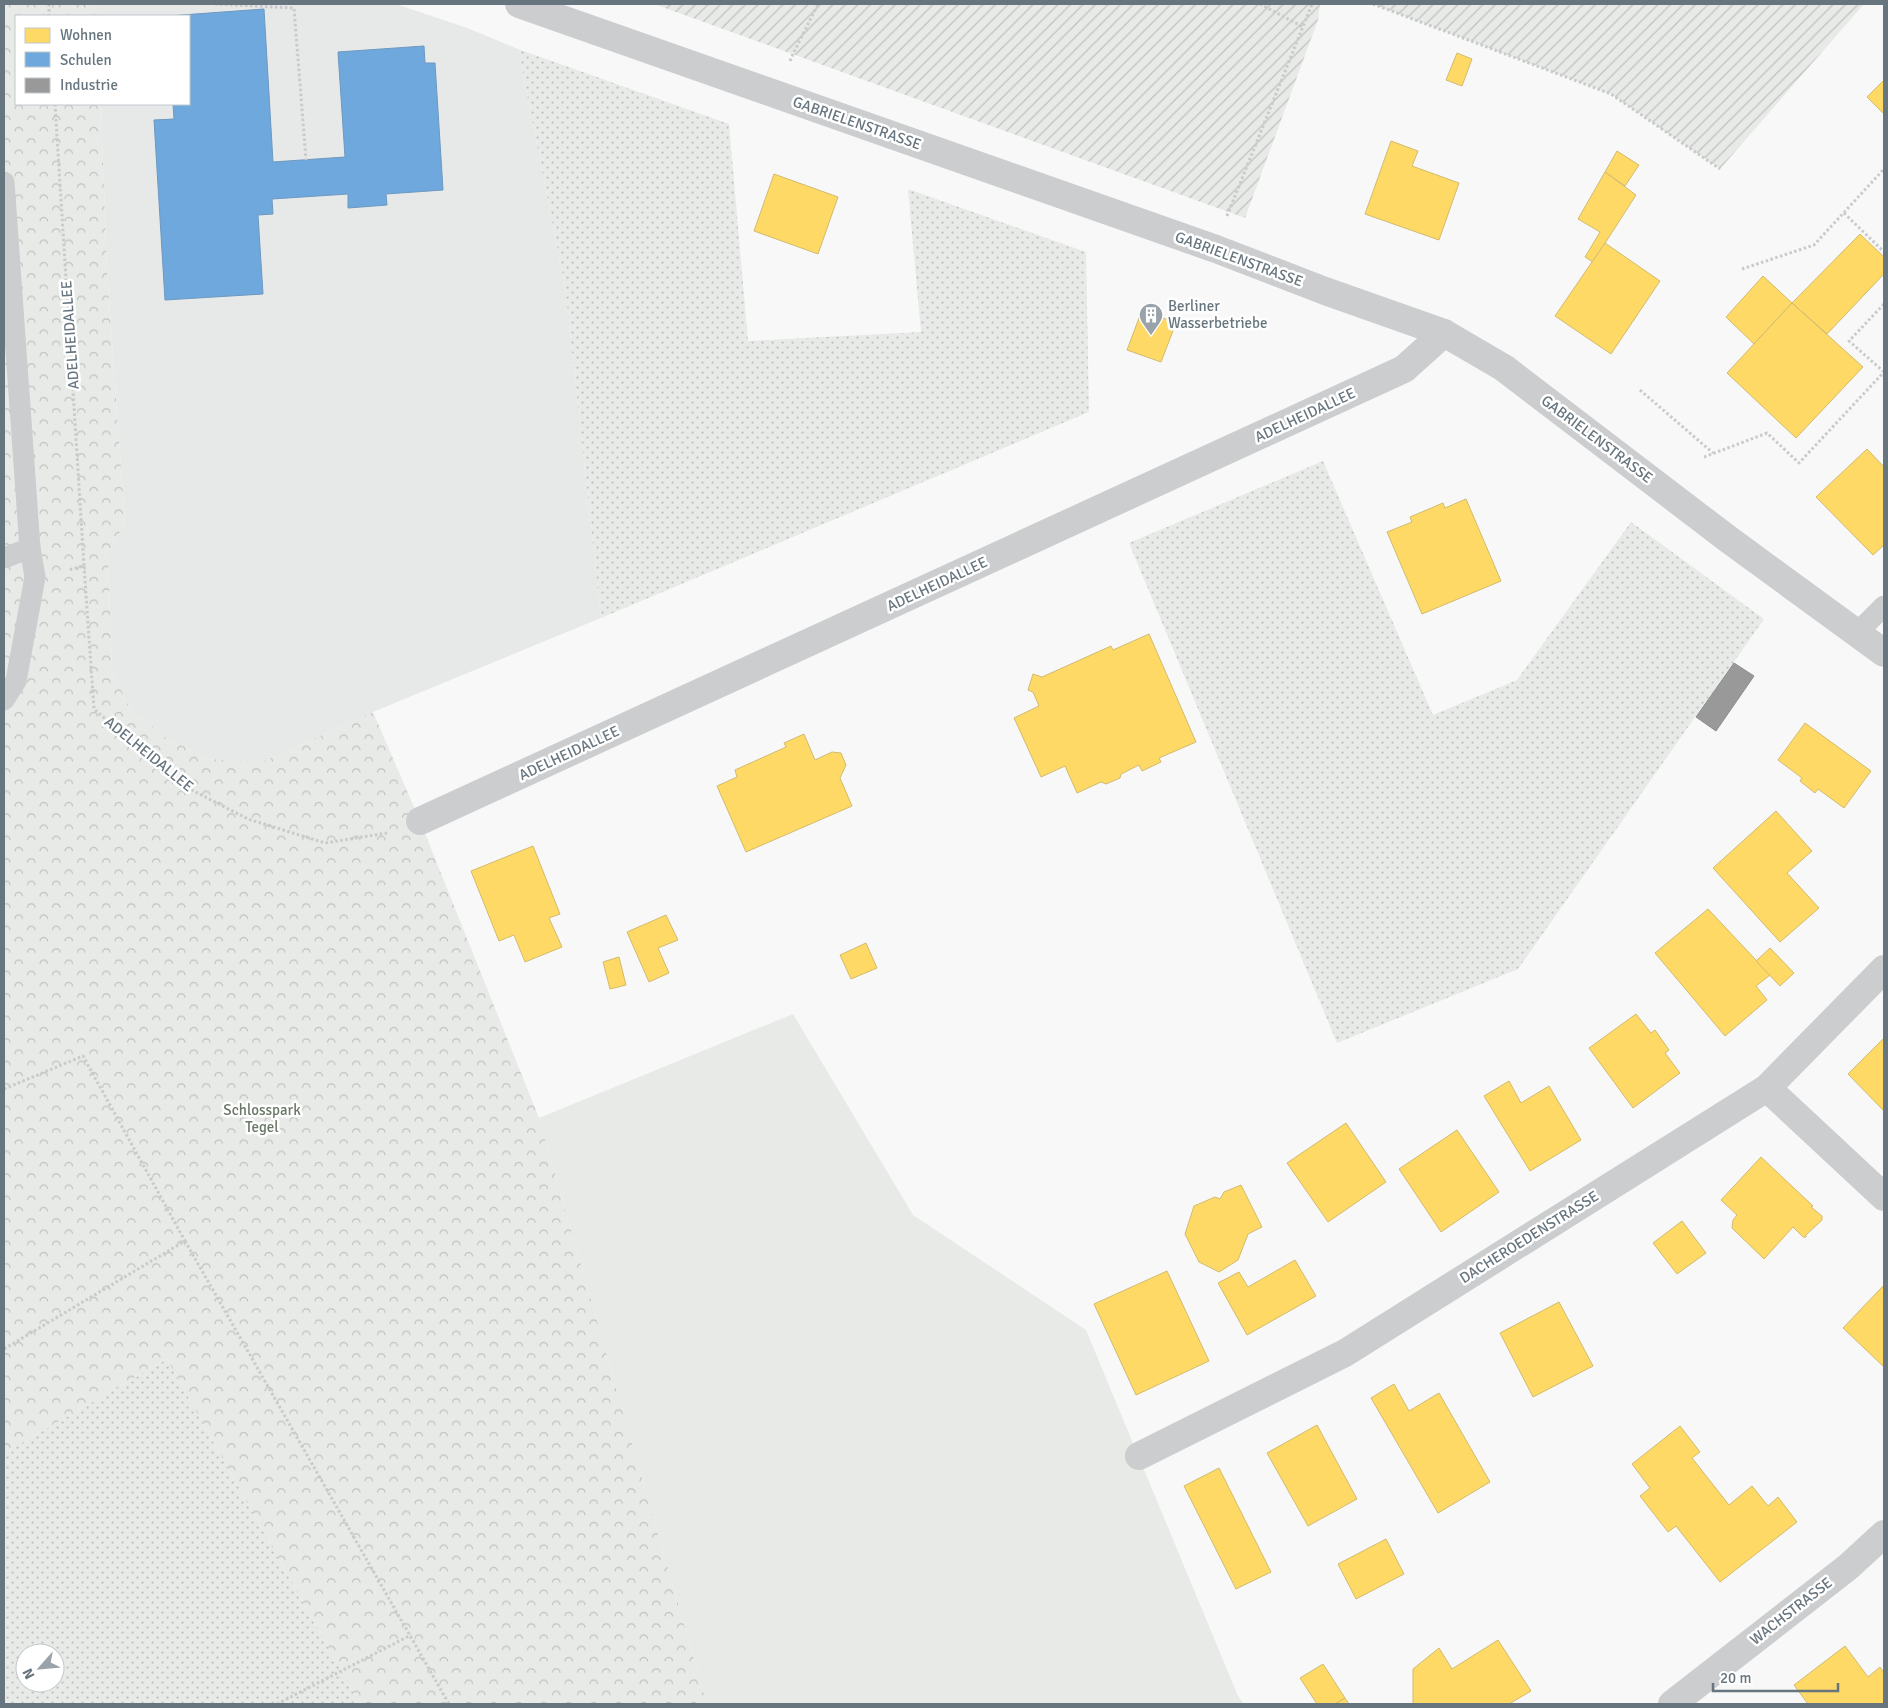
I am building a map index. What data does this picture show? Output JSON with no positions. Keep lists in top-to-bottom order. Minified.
{"streets":{"street":["GABRIELENSTRASSE","ADELHEIDALLEE","DACHEROEDENSTRASSE","WACHSTRASSE"]},"crossings":[["GABRIELENSTRASSE","ADELHEIDALLEE"]],"parks":["Schlosspark Tegel"],"places":{"building":["Berliner Wasserbetriebe"]},"legend":["Wohnen","Schulen","Industrie"],"scale_bar":"20 m","north":"bottom left"}
